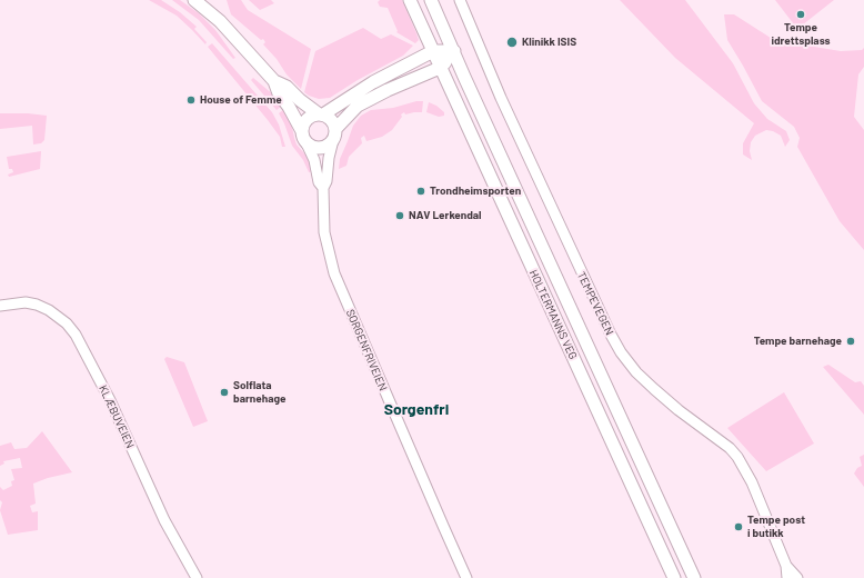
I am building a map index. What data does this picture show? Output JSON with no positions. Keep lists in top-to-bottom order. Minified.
{"streets":{"main road":["HOLTERMANNS VEG"],"street":["TEMPEVEGEN","SORGENFRIVEIEN","KLÆBUVEIEN"]},"districts":["Sorgenfri"],"places":["Tempe idrettsplass","Klinikk ISIS","House of Femme","Trondheimsporten","NAV Lerkendal","Tempe barnehage","Solflata barnehage","Tempe post i butikk"]}
